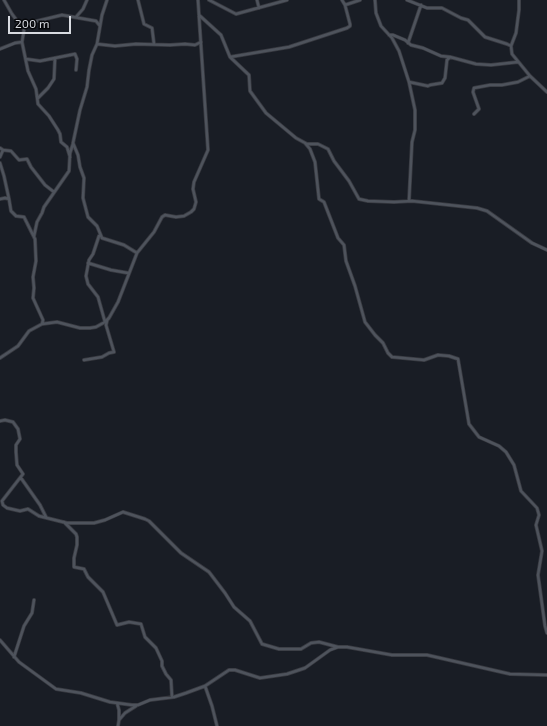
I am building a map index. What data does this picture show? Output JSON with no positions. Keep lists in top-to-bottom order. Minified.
{"scale_bar":"200 m"}
